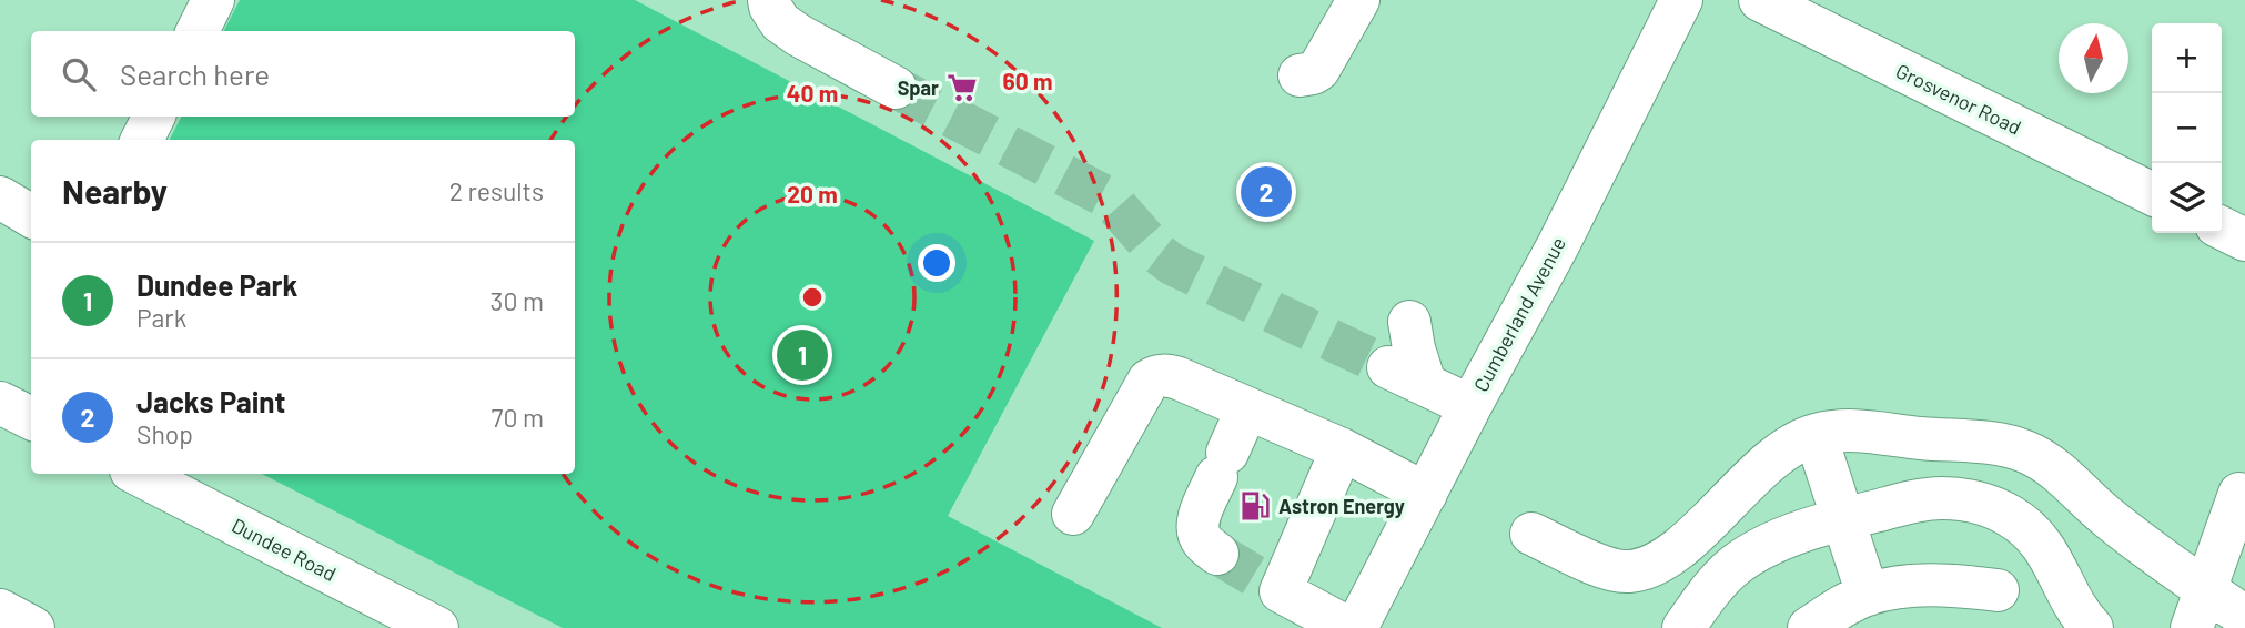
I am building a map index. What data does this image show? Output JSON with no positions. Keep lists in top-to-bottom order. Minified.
{"streets":{"street":["Grosvenor Road","Cumberland Avenue","Dundee Road"]},"places":{"supermarket":["Spar"],"fuel station":["Astron Energy"]},"north":"top","page":{"map_buttons":["+","−"],"search":"Search here","heading":["Nearby","2 results"],"pins":["2","1"],"list":[{"mark":"1","name":"Dundee Park","note":"Park","value":"30 m"},{"mark":"2","name":"Jacks Paint","note":"Shop","value":"70 m"}]},"rings":["60 m","40 m","20 m"]}
